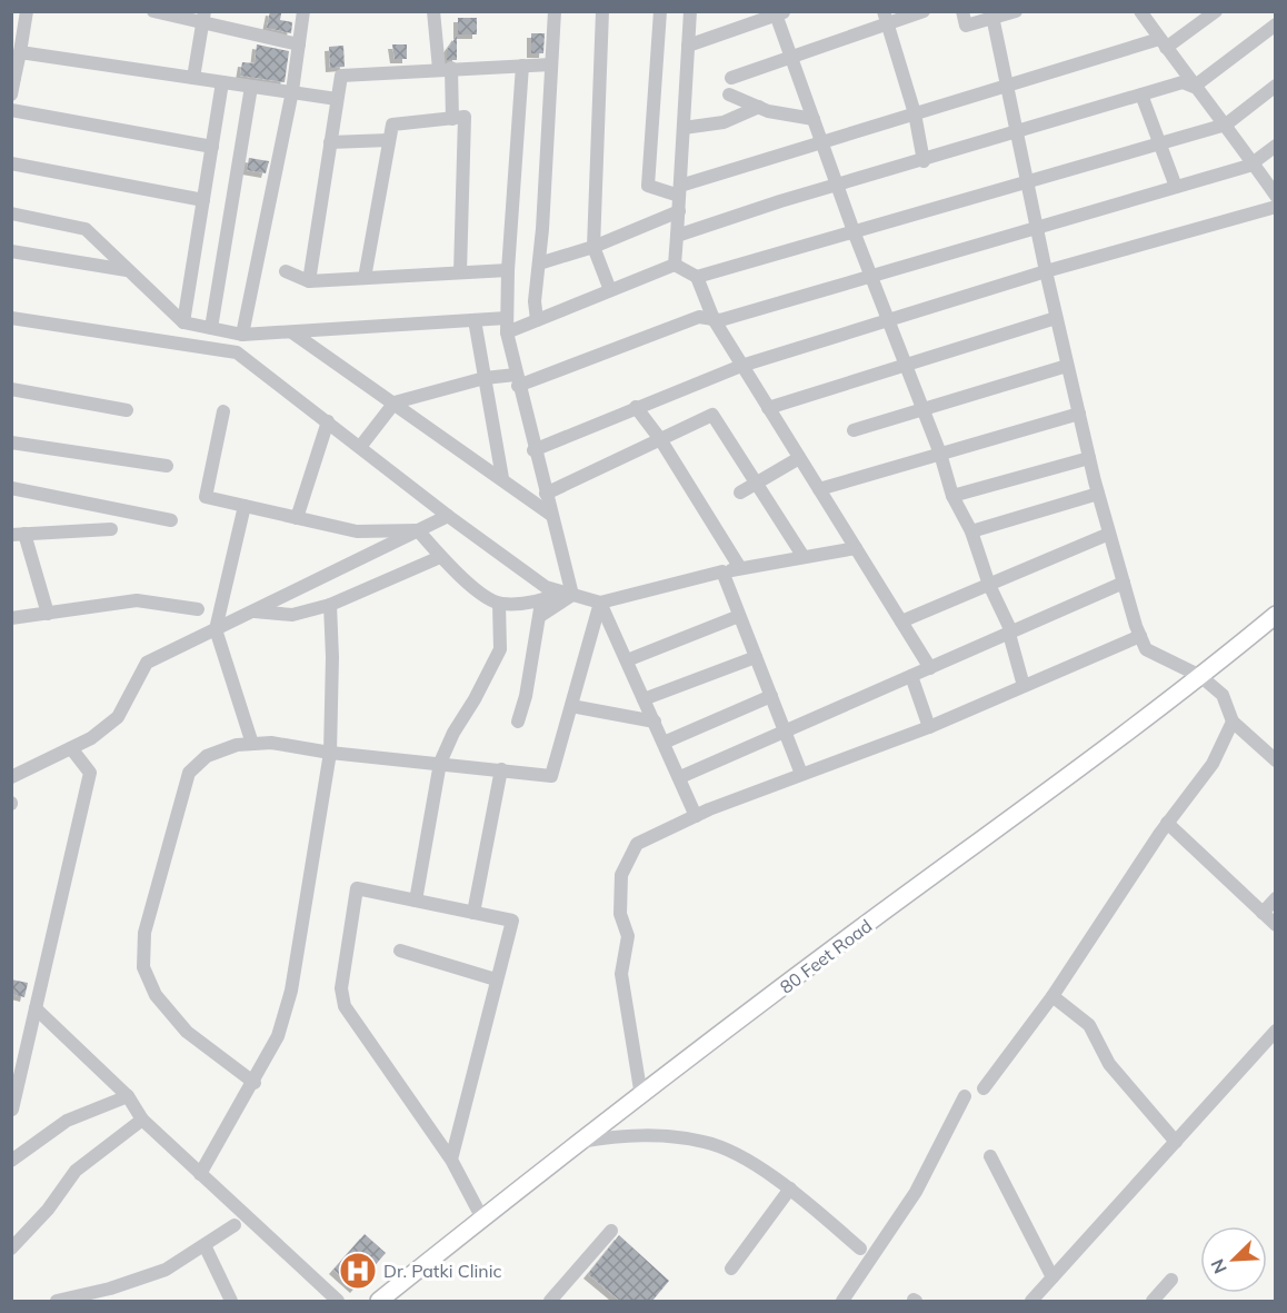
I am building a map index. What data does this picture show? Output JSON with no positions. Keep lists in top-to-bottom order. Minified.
{"streets":{"main road":["80 Feet Road"]},"places":{"hospital":["Dr. Patki Clinic"]},"north":"bottom left"}
